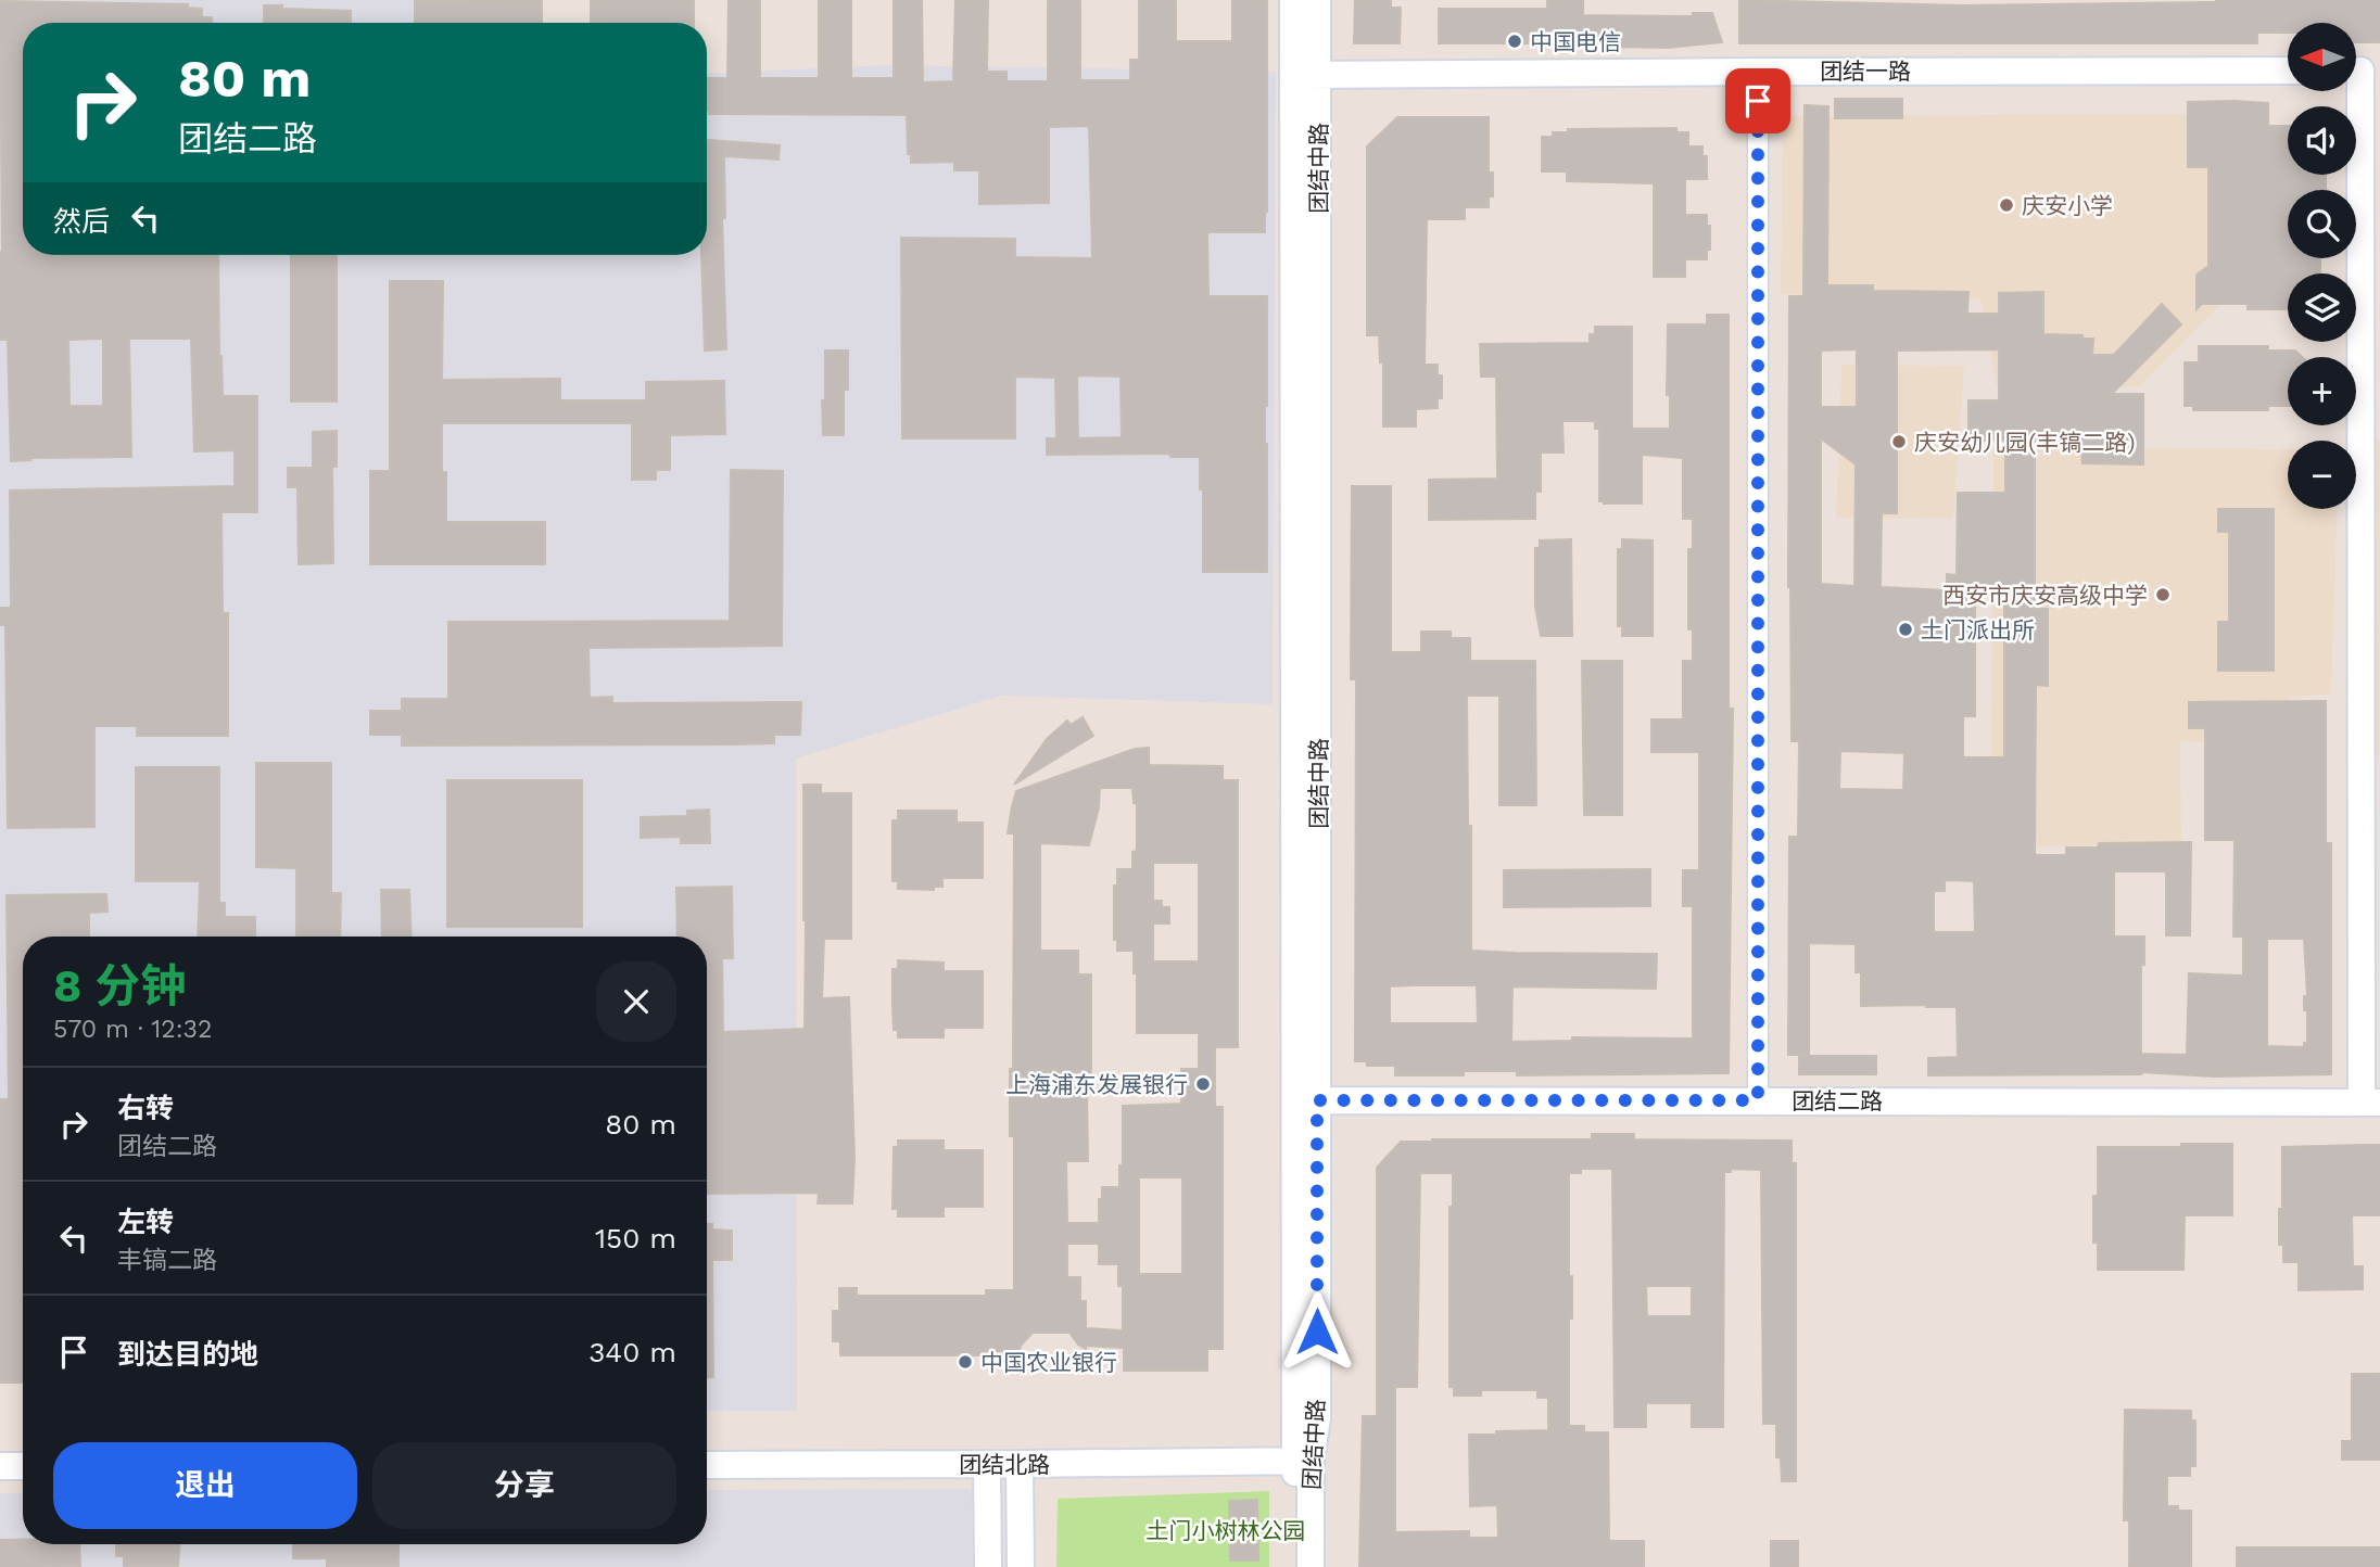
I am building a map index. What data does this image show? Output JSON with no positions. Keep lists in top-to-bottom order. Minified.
{"streets":{"street":["团结一路","团结中路","团结二路","团结北路"]},"crossings":[["团结一路","团结中路"],["团结中路","团结二路"],["团结中路","团结北路"]],"parks":["土门小树林公园"],"places":["中国电信","庆安小学","庆安幼儿园(丰镐二路)","西安市庆安高级中学","土门派出所","上海浦东发展银行","中国农业银行"],"north":"left","page":{"map_buttons":["+","−"],"turn":["80 m","团结二路"],"then":"然后","heading":["8 分钟","570 m · 12:32"],"list":[{"name":"右转","note":"团结二路","value":"80 m"},{"name":"左转","note":"丰镐二路","value":"150 m"},{"name":"到达目的地","value":"340 m"}],"buttons":["退出","分享"]}}
